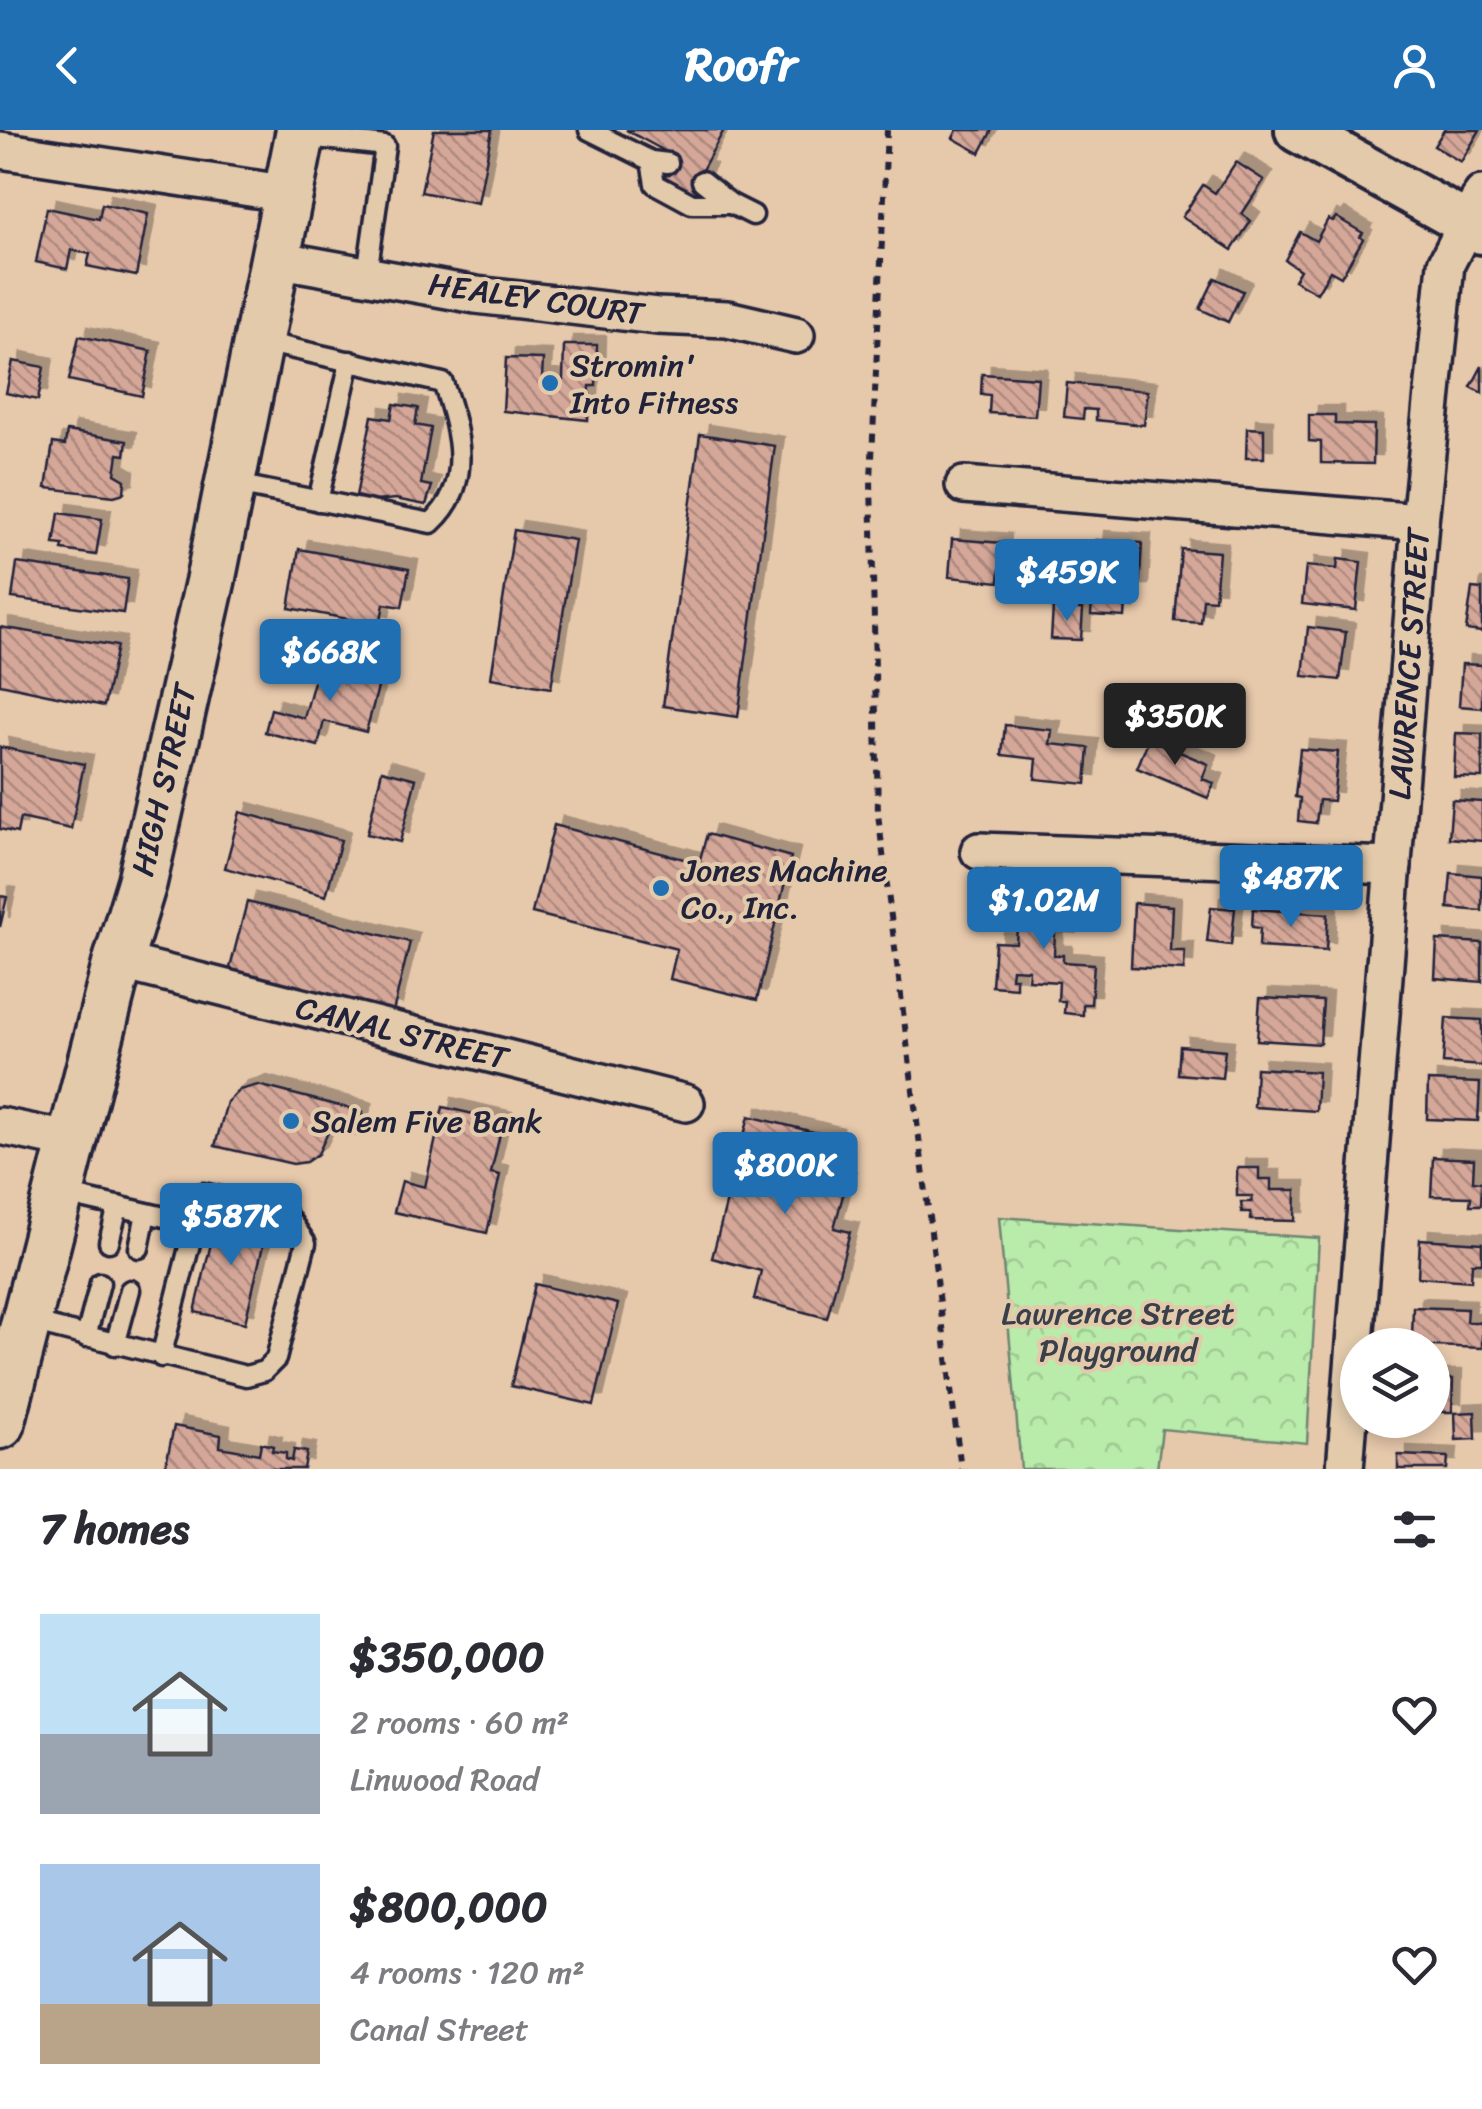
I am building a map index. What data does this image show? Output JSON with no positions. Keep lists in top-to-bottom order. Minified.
{"streets":{"main road":["HIGH STREET"],"street":["HEALEY COURT","LAWRENCE STREET","CANAL STREET"]},"crossings":[["HEALEY COURT","HIGH STREET"],["HIGH STREET","CANAL STREET"]],"parks":["Lawrence Street Playground"],"places":["Stromin' Into Fitness","Jones Machine Co., Inc.","Salem Five Bank"],"page":{"header":"Roofr","price":["$459K","$668K","$350K","$487K","$1.02M","$800K","$587K"],"heading":"7 homes","list":[{"name":"$350,000","note":"2 rooms · 60 m² · Linwood Road"},{"name":"$800,000","note":"4 rooms · 120 m² · Canal Street"}]}}
